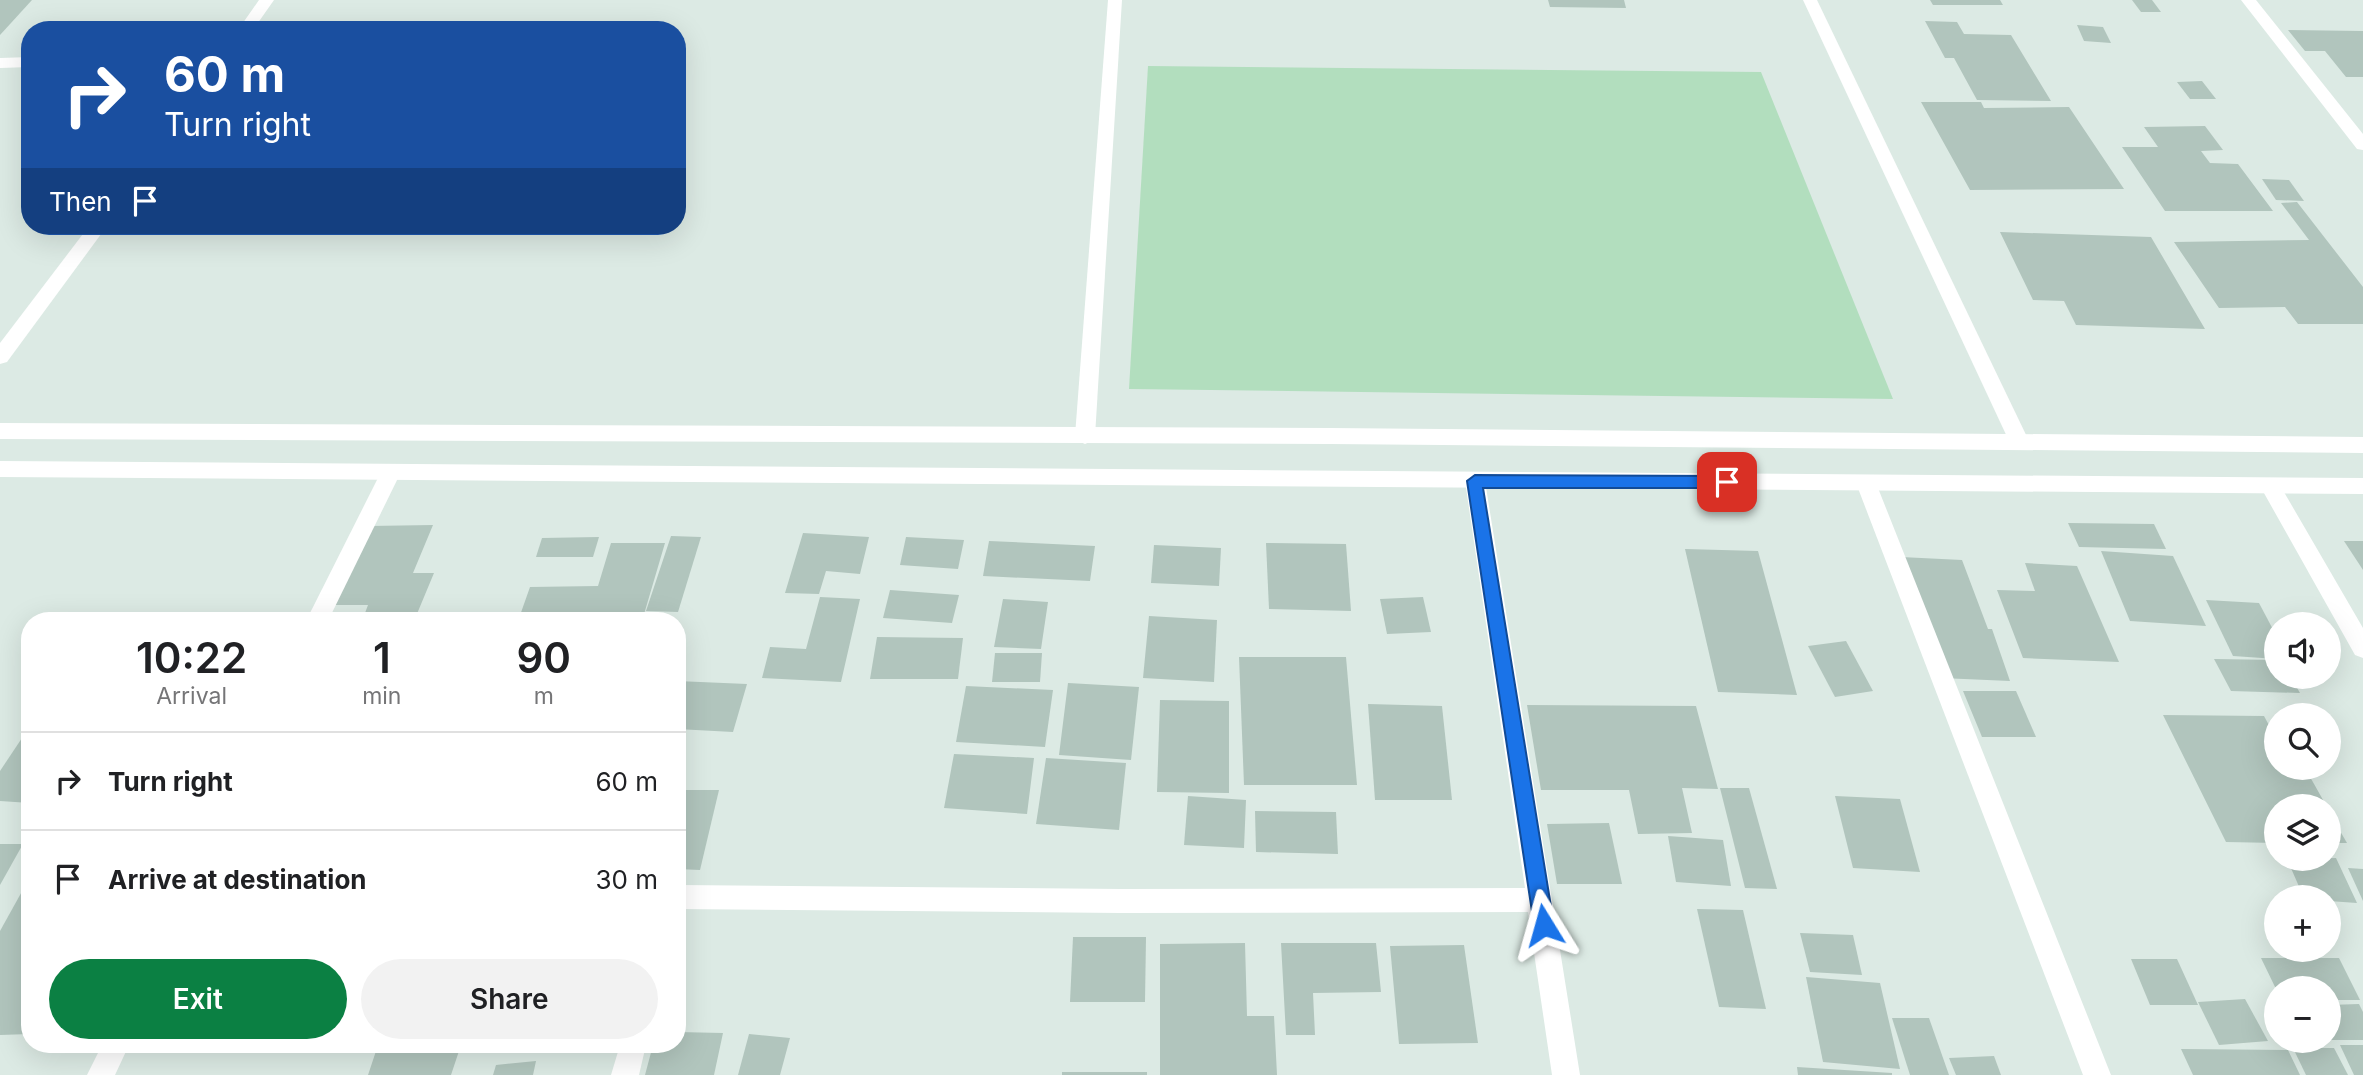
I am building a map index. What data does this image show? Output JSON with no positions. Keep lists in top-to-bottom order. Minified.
{"page":{"turn":["60 m","Turn right"],"then":"Then","map_buttons":["+","−"],"eta":["10:22","Arrival","1","min","90","m"],"list":[{"name":"Turn right","value":"60 m"},{"name":"Arrive at destination","value":"30 m"}],"buttons":["Exit","Share"]}}
